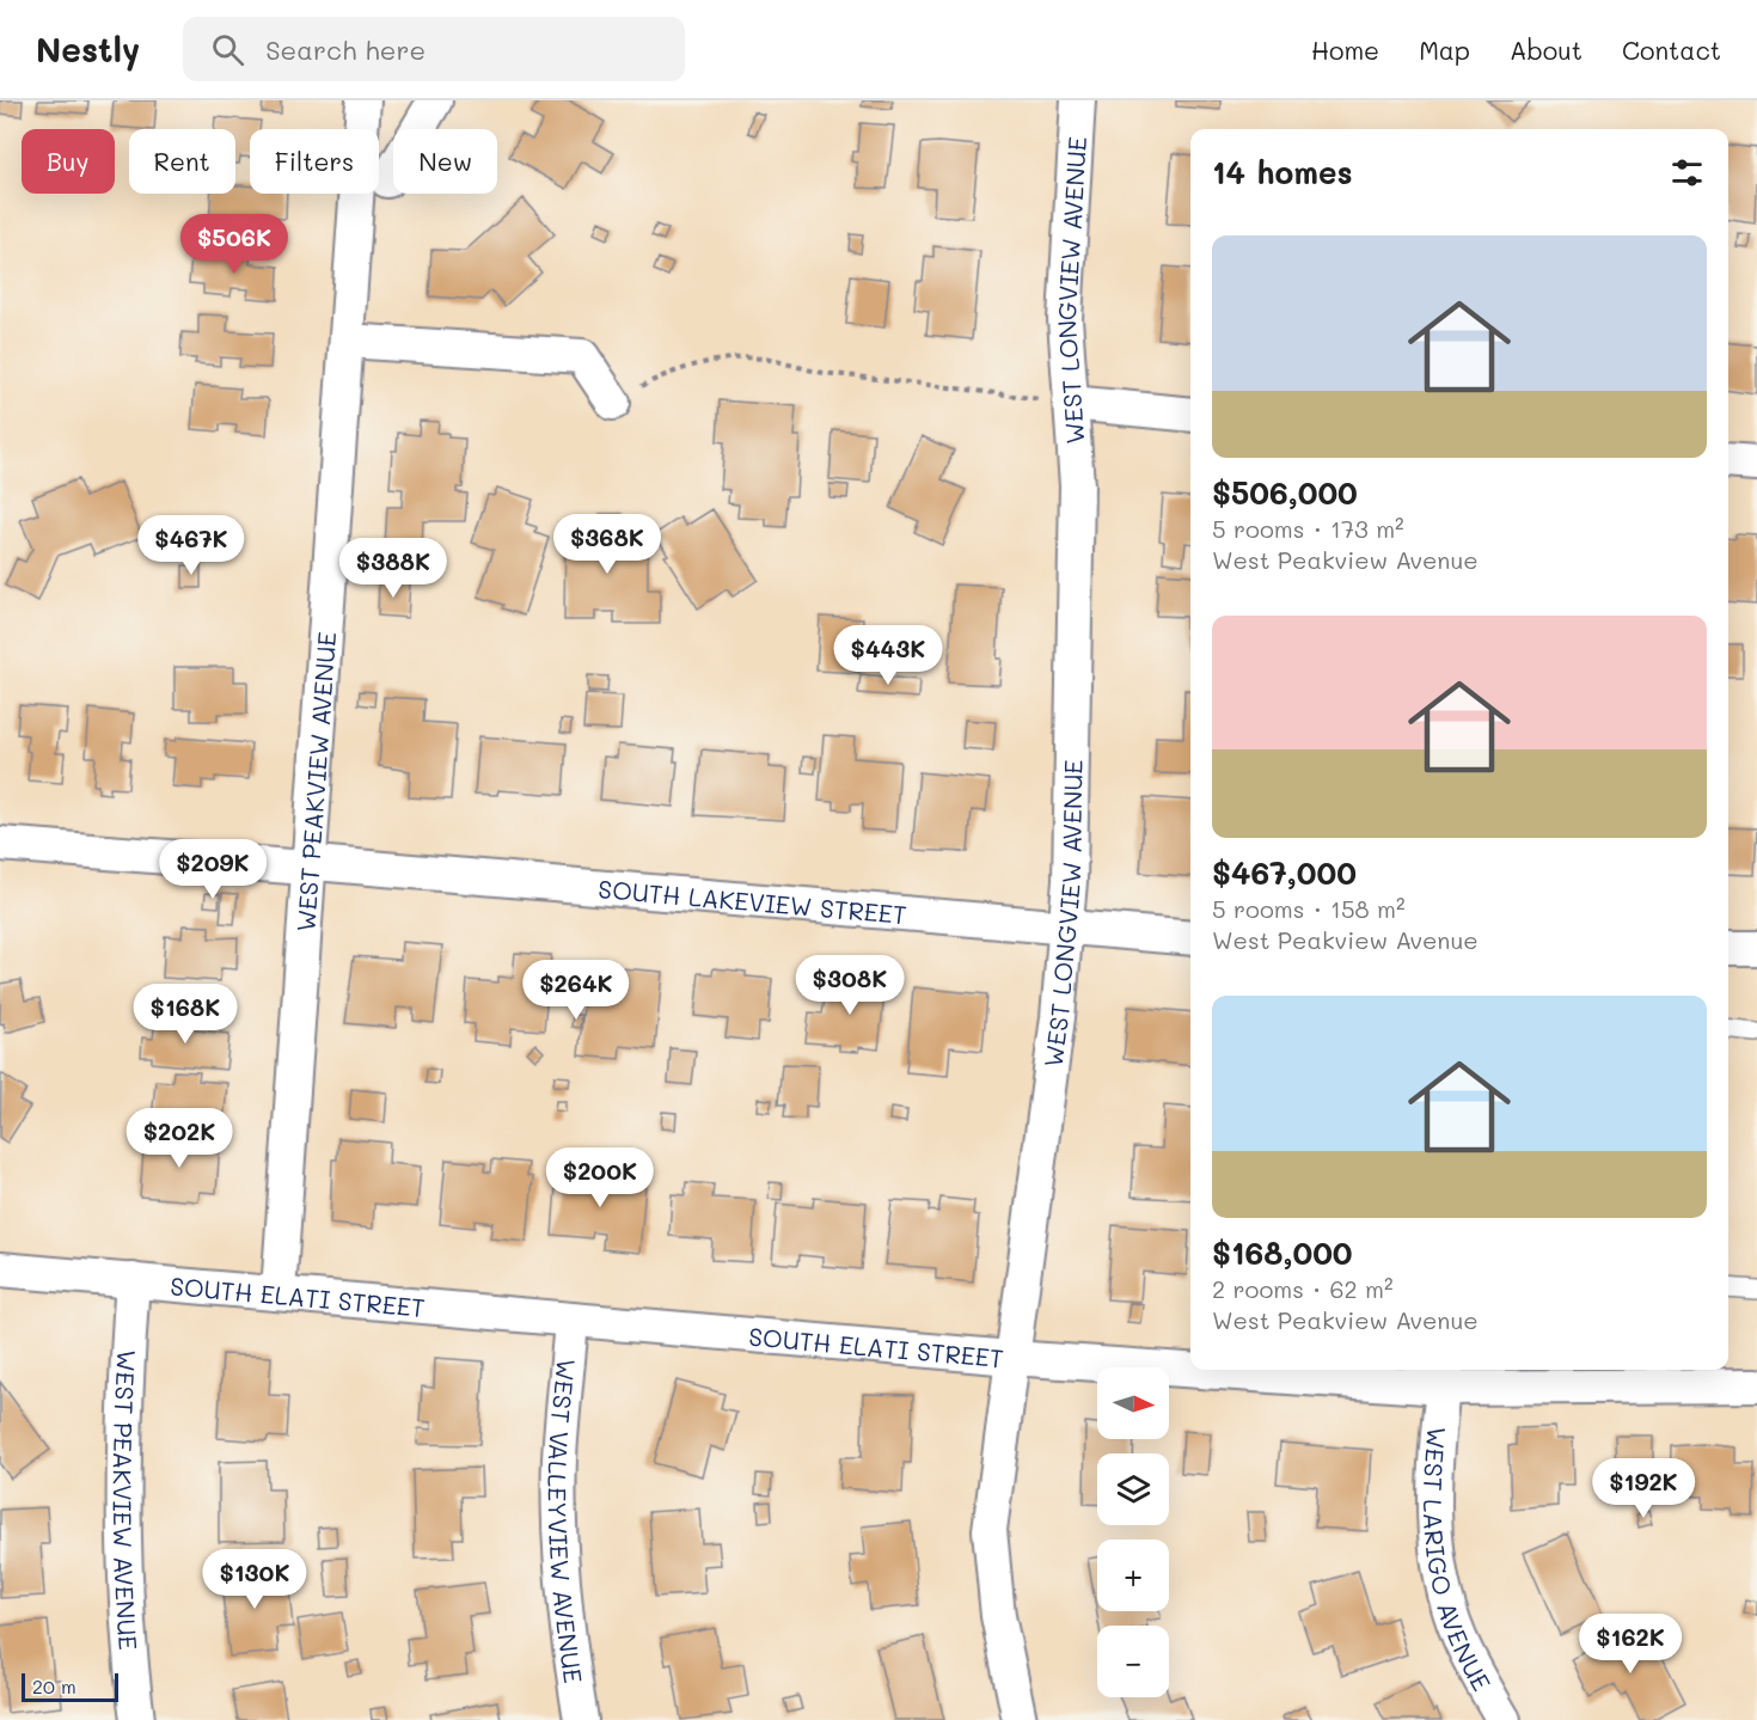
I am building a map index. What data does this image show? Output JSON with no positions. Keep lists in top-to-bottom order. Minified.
{"streets":{"street":["WEST LONGVIEW AVENUE","WEST PEAKVIEW AVENUE","SOUTH LAKEVIEW STREET","SOUTH ELATI STREET","WEST VALLEYVIEW AVENUE","WEST LARIGO AVENUE"]},"crossings":[["WEST LONGVIEW AVENUE","SOUTH LAKEVIEW STREET"],["WEST LONGVIEW AVENUE","SOUTH ELATI STREET"],["WEST PEAKVIEW AVENUE","SOUTH LAKEVIEW STREET"],["WEST PEAKVIEW AVENUE","SOUTH ELATI STREET"],["SOUTH ELATI STREET","WEST VALLEYVIEW AVENUE"],["SOUTH ELATI STREET","WEST LARIGO AVENUE"]],"scale_bar":"20 m","north":"right","page":{"header":"Nestly","search":"Search here","nav":["Home","Map","About","Contact"],"chip":["Buy","Rent","Filters","New"],"heading":"14 homes","price":["$506K","$368K","$467K","$388K","$443K","$209K","$308K","$264K","$168K","$202K","$200K","$192K","$130K","$162K"],"list":[{"name":"$506,000","note":"5 rooms · 173 m² · West Peakview Avenue"},{"name":"$467,000","note":"5 rooms · 158 m² · West Peakview Avenue"},{"name":"$168,000","note":"2 rooms · 62 m² · West Peakview Avenue"}],"map_buttons":["+","−"],"scale":"20 m"}}
